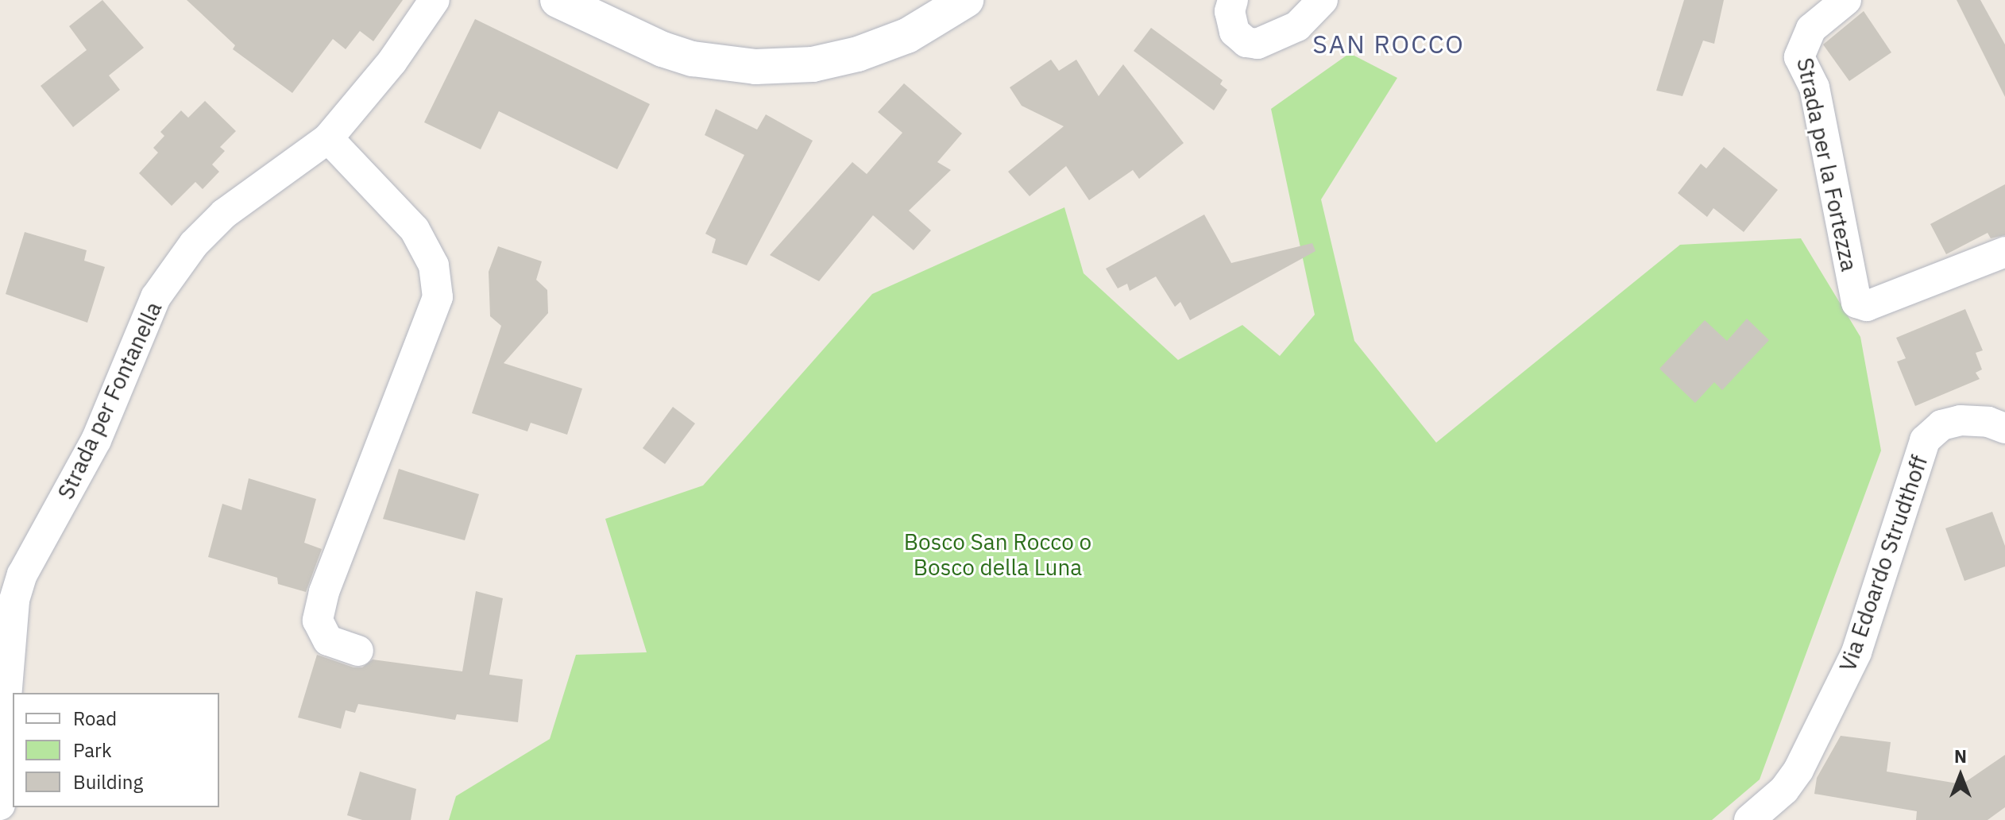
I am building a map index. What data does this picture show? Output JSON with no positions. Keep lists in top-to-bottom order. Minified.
{"streets":{"street":["Strada per la Fortezza","Strada per Fontanella","Via Edoardo Strudthoff"]},"districts":["SAN ROCCO"],"parks":["Bosco San Rocco o Bosco della Luna"],"legend":["Road","Park","Building"],"north":"top"}
